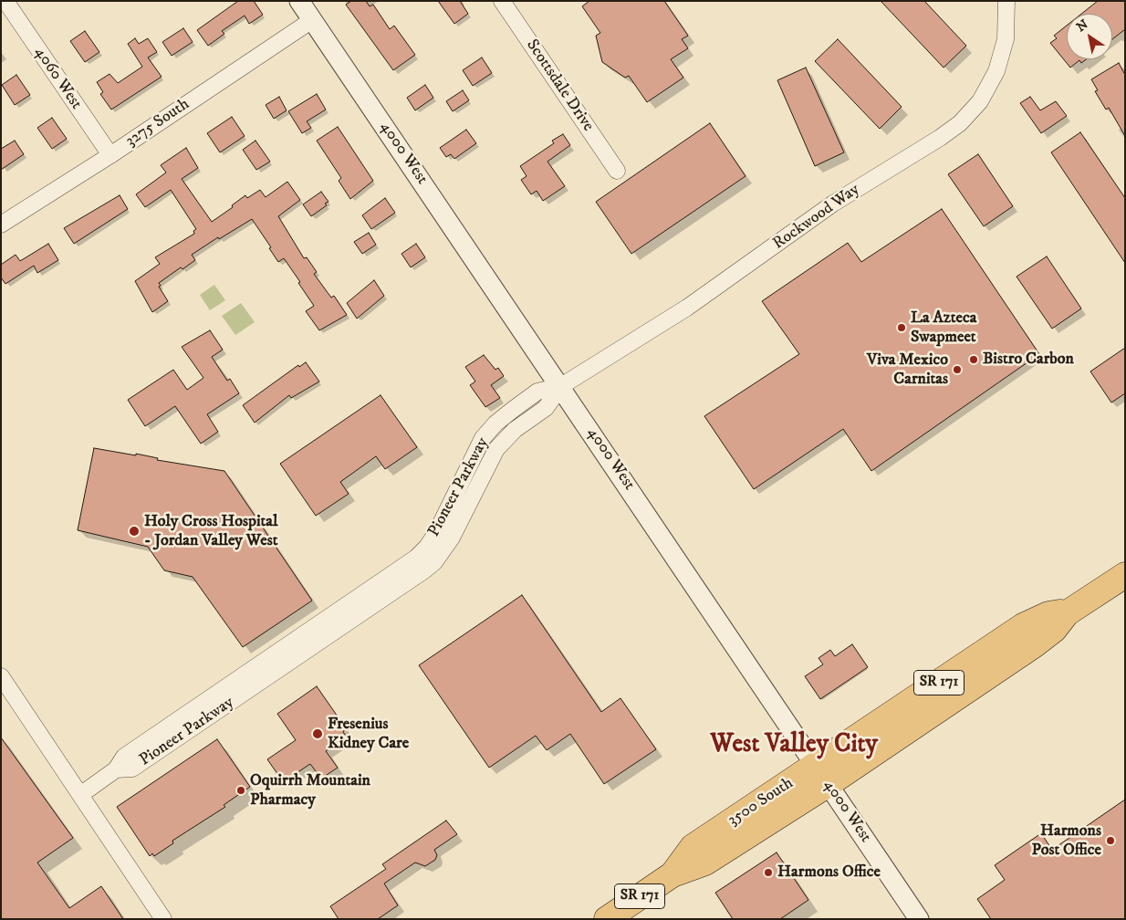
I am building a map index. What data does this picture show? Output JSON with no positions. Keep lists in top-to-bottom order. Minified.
{"streets":{"main road":["SR 171","3500 South"],"street":["4060 West","Scottsdale Drive","3275 South","4000 West","Rockwood Way","Pioneer Parkway"]},"crossings":[["4060 West","3275 South"],["3275 South","4000 West"],["4000 West","Rockwood Way"],["4000 West","Pioneer Parkway"],["4000 West","3500 South"],["Rockwood Way","Pioneer Parkway"]],"districts":["West Valley City"],"places":["La Azteca Swapmeet","Bistro Carbon","Viva Mexico Carnitas","Holy Cross Hospital - Jordan Valley West","Fresenius Kidney Care","Oquirrh Mountain Pharmacy","Harmons Post Office","Harmons Office"],"north":"top left"}
